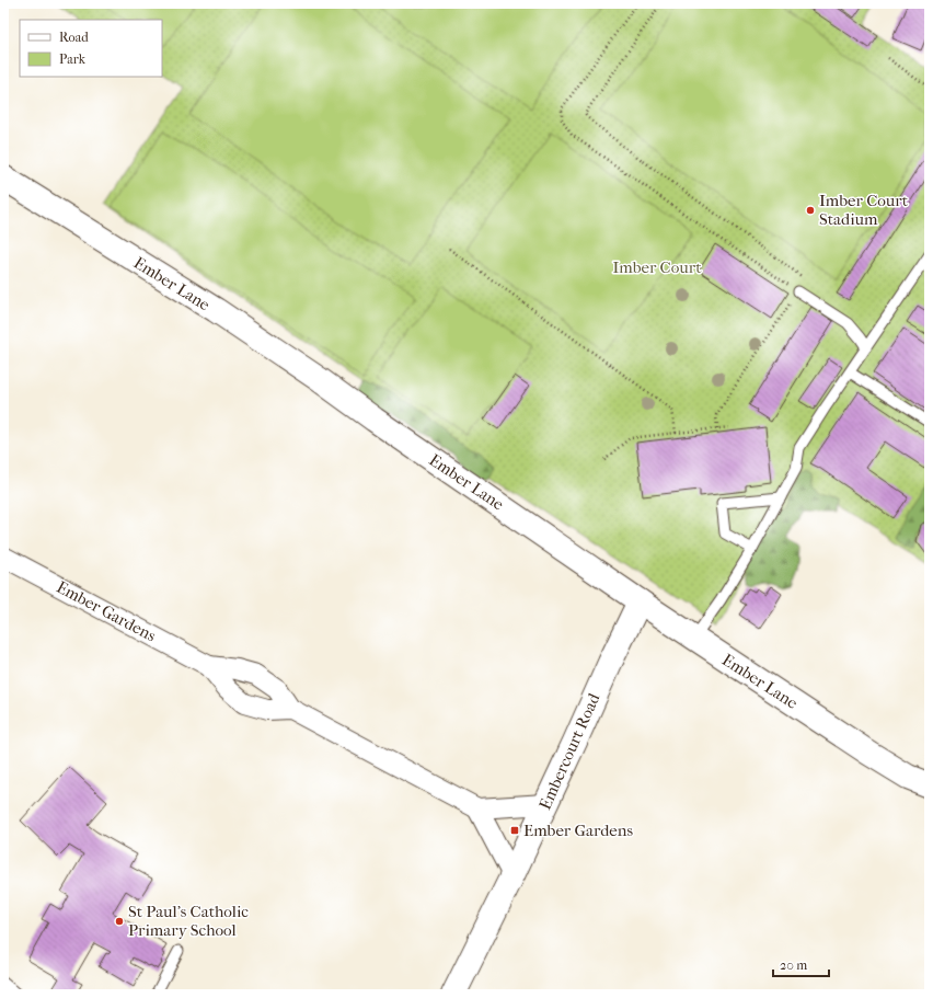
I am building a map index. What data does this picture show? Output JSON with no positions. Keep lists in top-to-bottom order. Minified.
{"streets":{"main road":["Ember Lane","Embercourt Road"],"street":["Ember Gardens"]},"crossings":[["Ember Lane","Embercourt Road"]],"parks":["Imber Court"],"places":{"other":["Imber Court Stadium","St Paul's Catholic Primary School"],"transit":["Ember Gardens"]},"legend":["Road","Park"],"scale_bar":"20 m"}
